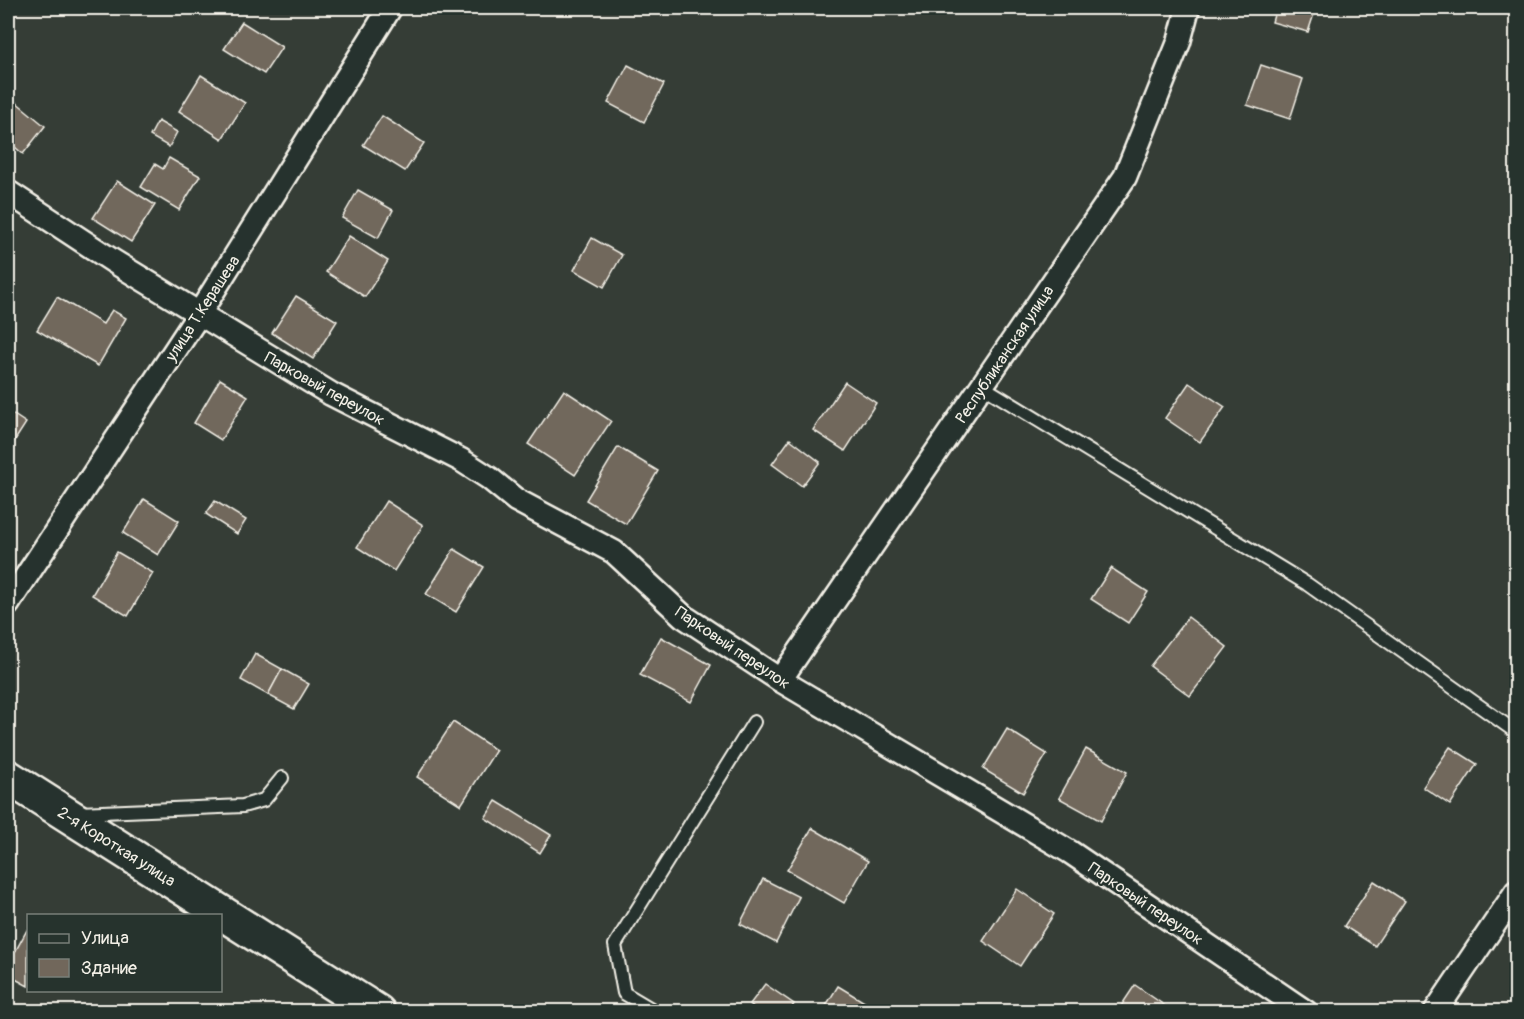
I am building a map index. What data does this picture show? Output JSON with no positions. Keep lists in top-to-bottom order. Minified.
{"streets":{"street":["улица Т.Керашева","Республиканская улица","Парковый переулок","2-я Короткая улица"]},"crossings":[["улица Т.Керашева","Парковый переулок"],["Республиканская улица","Парковый переулок"]],"legend":["Улица","Здание"]}
